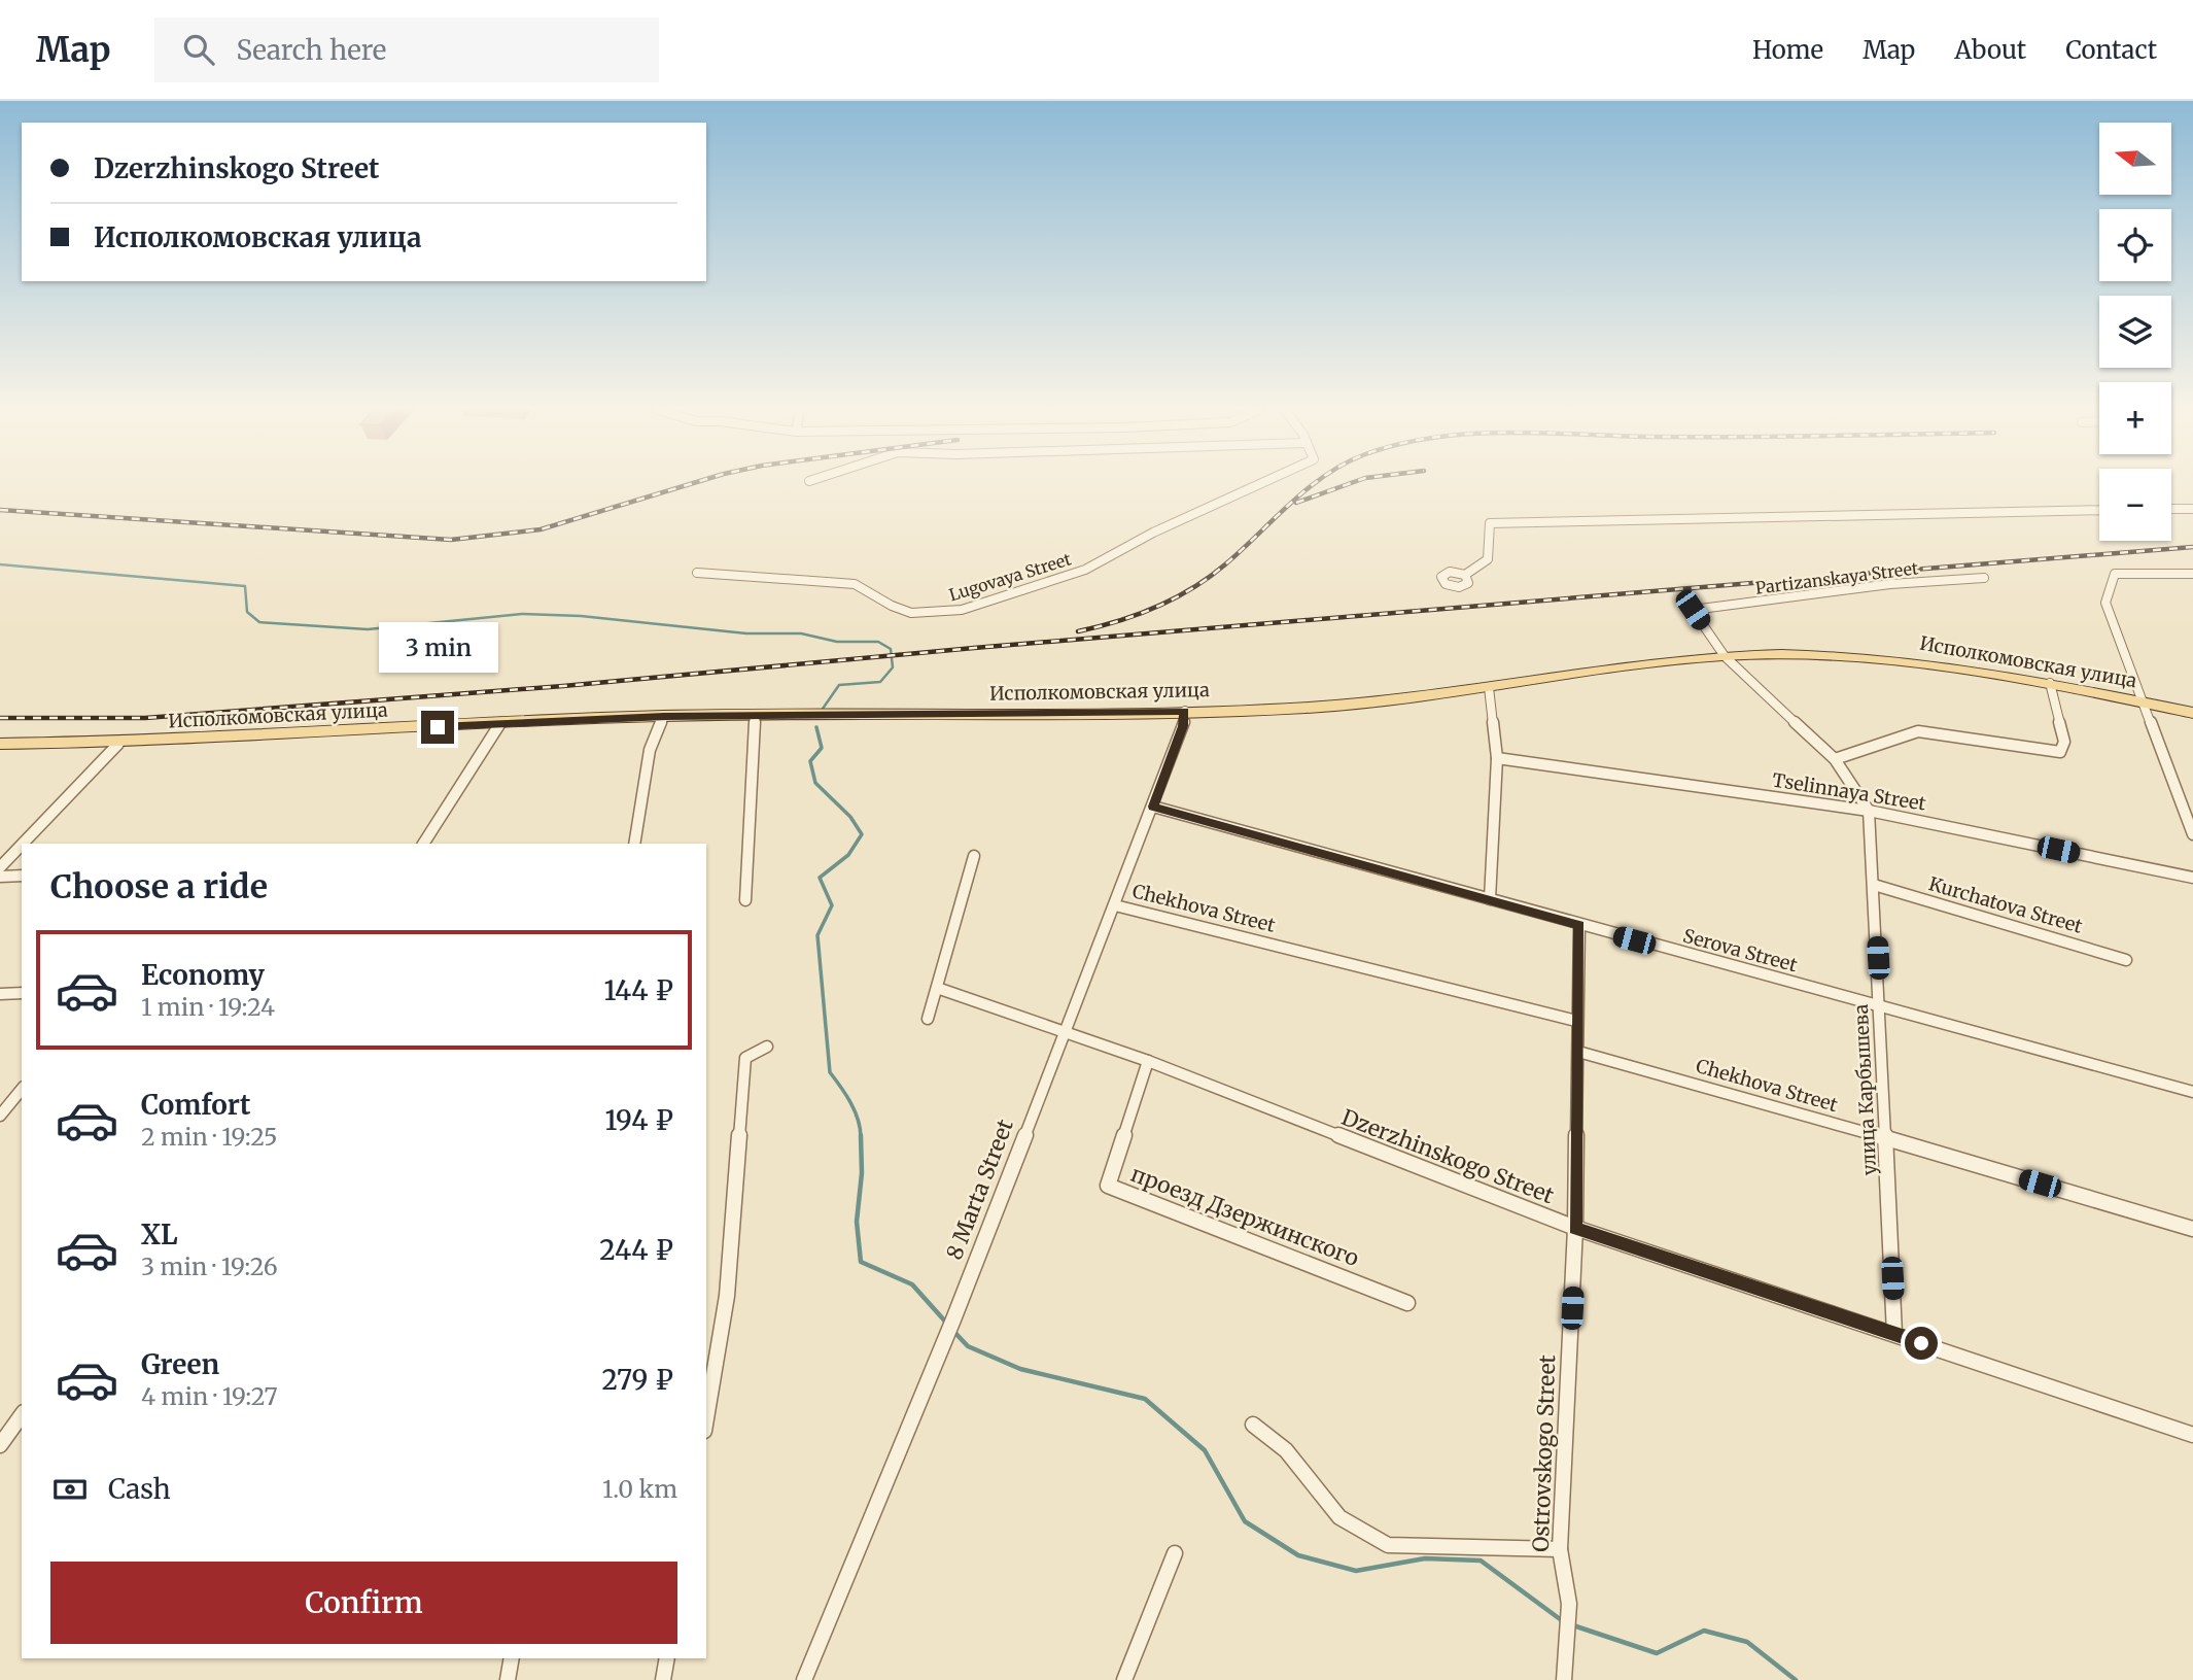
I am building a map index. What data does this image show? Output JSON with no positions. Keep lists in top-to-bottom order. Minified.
{"streets":{"main road":["Исполкомовская улица"],"street":["Lugovaya Street","Partizanskaya Street","Tselinnaya Street","Kurchatova Street","Chekhova Street","Serova Street","улица Карбышева","Dzerzhinskogo Street","8 Marta Street","проезд Дзержинского","Ostrovskogo Street"]},"crossings":[["Partizanskaya Street","улица Карбышева"],["Исполкомовская улица","улица Карбышева"],["Исполкомовская улица","8 Marta Street"],["Tselinnaya Street","улица Карбышева"],["Kurchatova Street","улица Карбышева"],["Chekhova Street","улица Карбышева"],["Chekhova Street","8 Marta Street"],["Chekhova Street","Ostrovskogo Street"],["Serova Street","улица Карбышева"],["Serova Street","8 Marta Street"],["Serova Street","Ostrovskogo Street"],["улица Карбышева","Dzerzhinskogo Street"],["Dzerzhinskogo Street","8 Marta Street"],["Dzerzhinskogo Street","проезд Дзержинского"],["Dzerzhinskogo Street","Ostrovskogo Street"]],"north":"left","page":{"header":"Map","search":"Search here","nav":["Home","Map","About","Contact"],"map_buttons":["+","−"],"banner":["Dzerzhinskogo Street","Исполкомовская улица"],"bubble":"3 min","heading":"Choose a ride","list":[{"name":"Economy","note":"1 min · 19:24","value":"144 ₽"},{"name":"Comfort","note":"2 min · 19:25","value":"194 ₽"},{"name":"XL","note":"3 min · 19:26","value":"244 ₽"},{"name":"Green","note":"4 min · 19:27","value":"279 ₽"}],"pay":["Cash","1.0 km"],"buttons":"Confirm"}}
